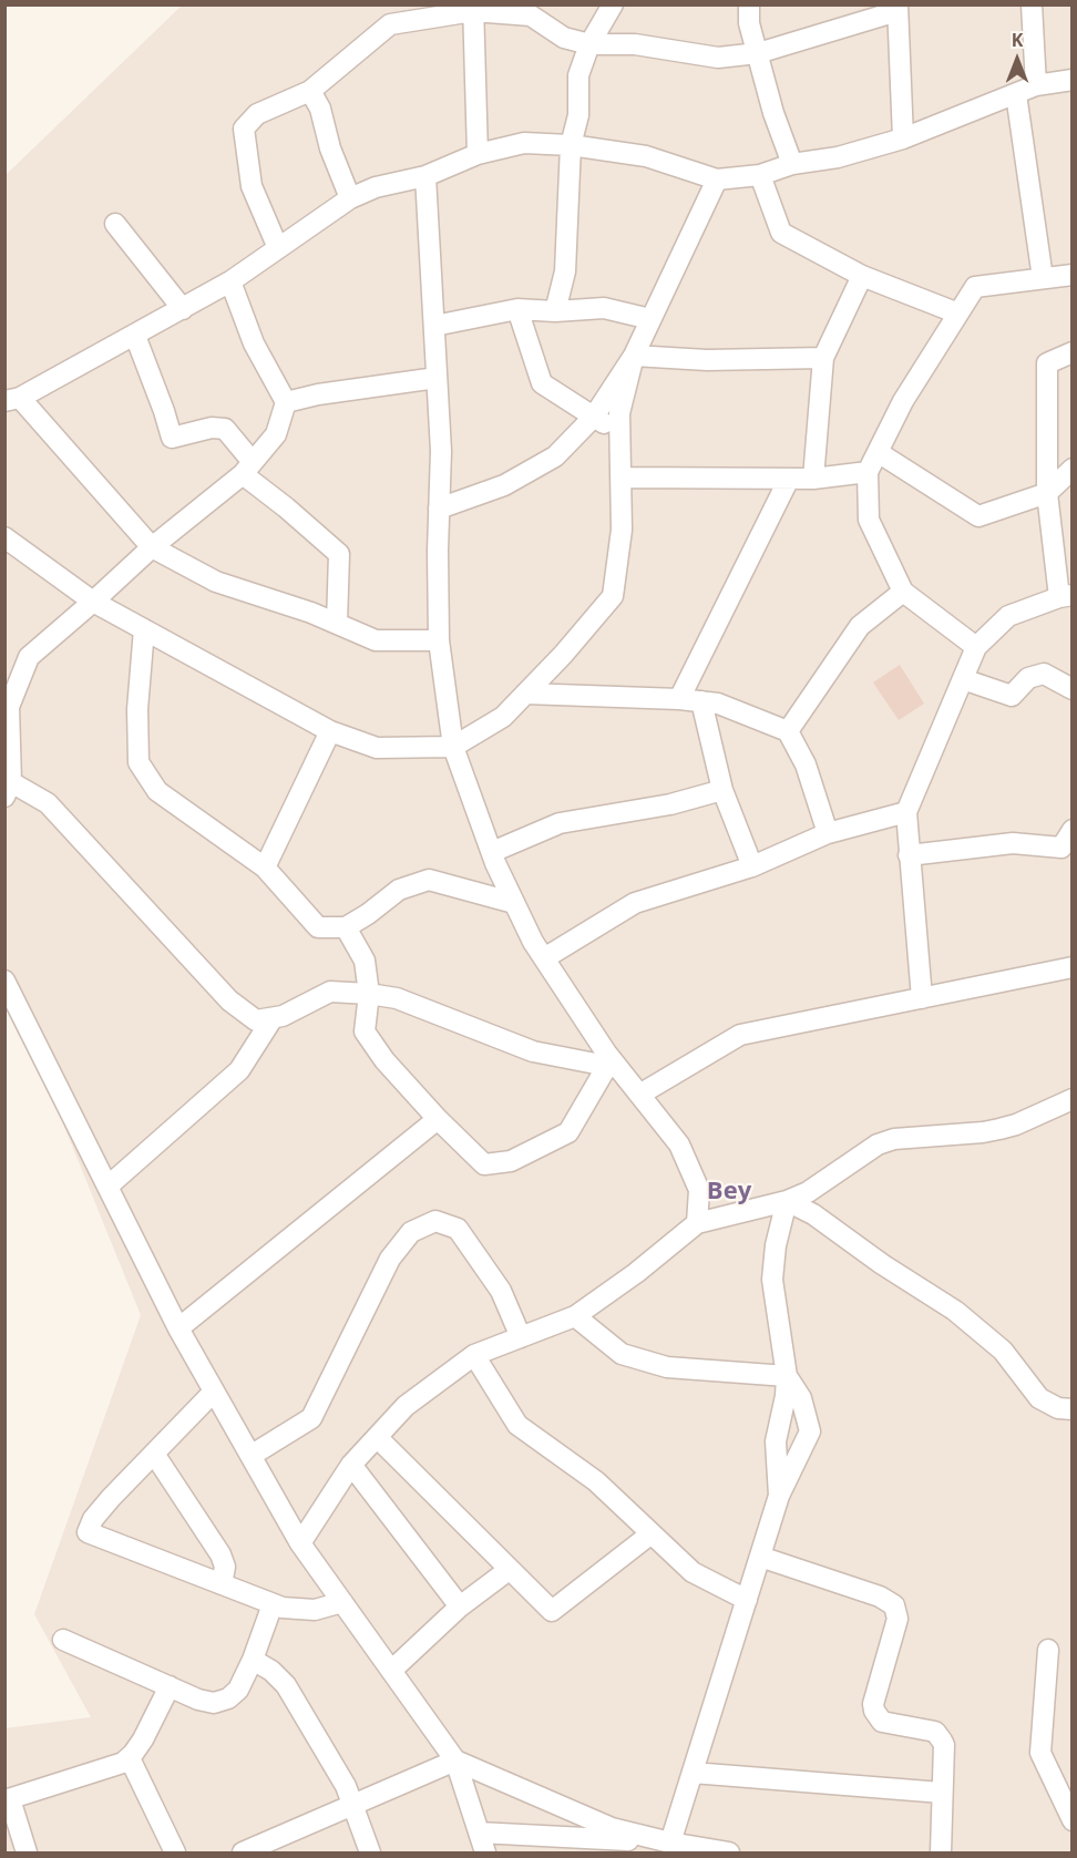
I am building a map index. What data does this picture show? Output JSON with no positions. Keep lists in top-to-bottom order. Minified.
{"districts":["Bey"],"north":"top"}
